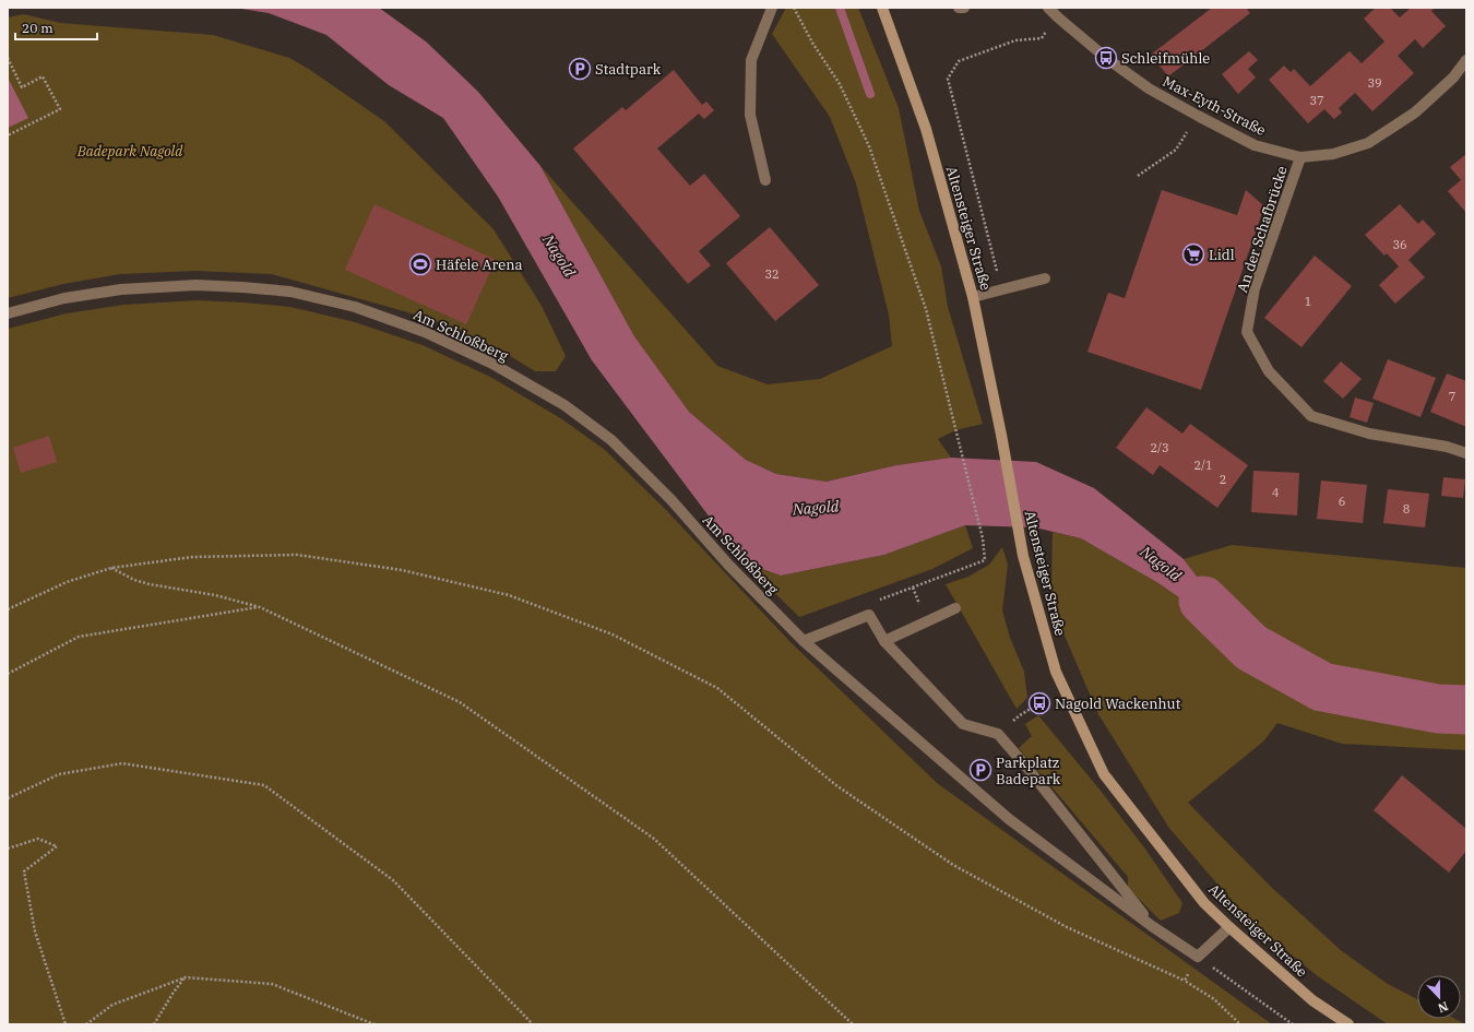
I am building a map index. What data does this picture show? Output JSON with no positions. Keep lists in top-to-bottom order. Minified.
{"streets":{"main road":["Altensteiger Straße"],"street":["Max-Eyth-Straße","An der Schafbrücke","Am Schloßberg"]},"crossings":[["Max-Eyth-Straße","An der Schafbrücke"]],"water":["Nagold"],"parks":["Badepark Nagold"],"places":{"bus stop":["Schleifmühle","Nagold Wackenhut"],"parking":["Stadtpark","Parkplatz Badepark"],"supermarket":["Lidl"],"sports":["Häfele Arena"]},"house_numbers":["39","37","36","32","1","7","2/3","2/1","2","4","6","8"],"scale_bar":"20 m","north":"bottom"}
